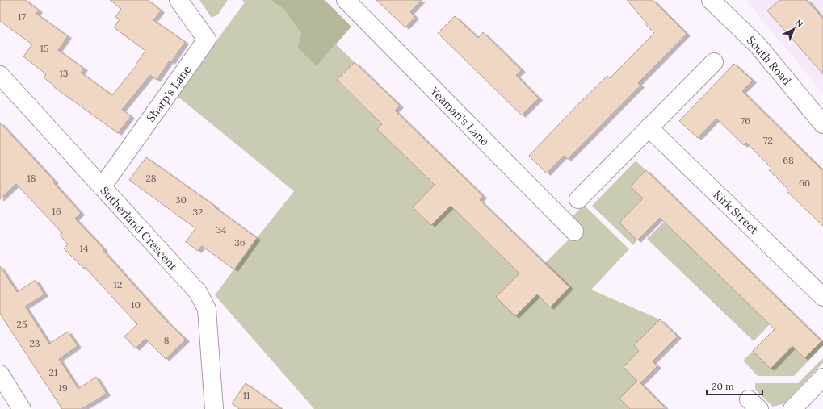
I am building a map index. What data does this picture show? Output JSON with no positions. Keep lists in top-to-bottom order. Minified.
{"streets":{"street":["South Road","Sharp's Lane","Yeaman's Lane","Kirk Street","Sutherland Crescent"]},"crossings":[["Sharp's Lane","Sutherland Crescent"]],"house_numbers":["17","15","13","76","72","68","18","28","66","30","16","32","34","36","14","12","10","25","8","23","21","19","11"],"scale_bar":"20 m","north":"top right"}
